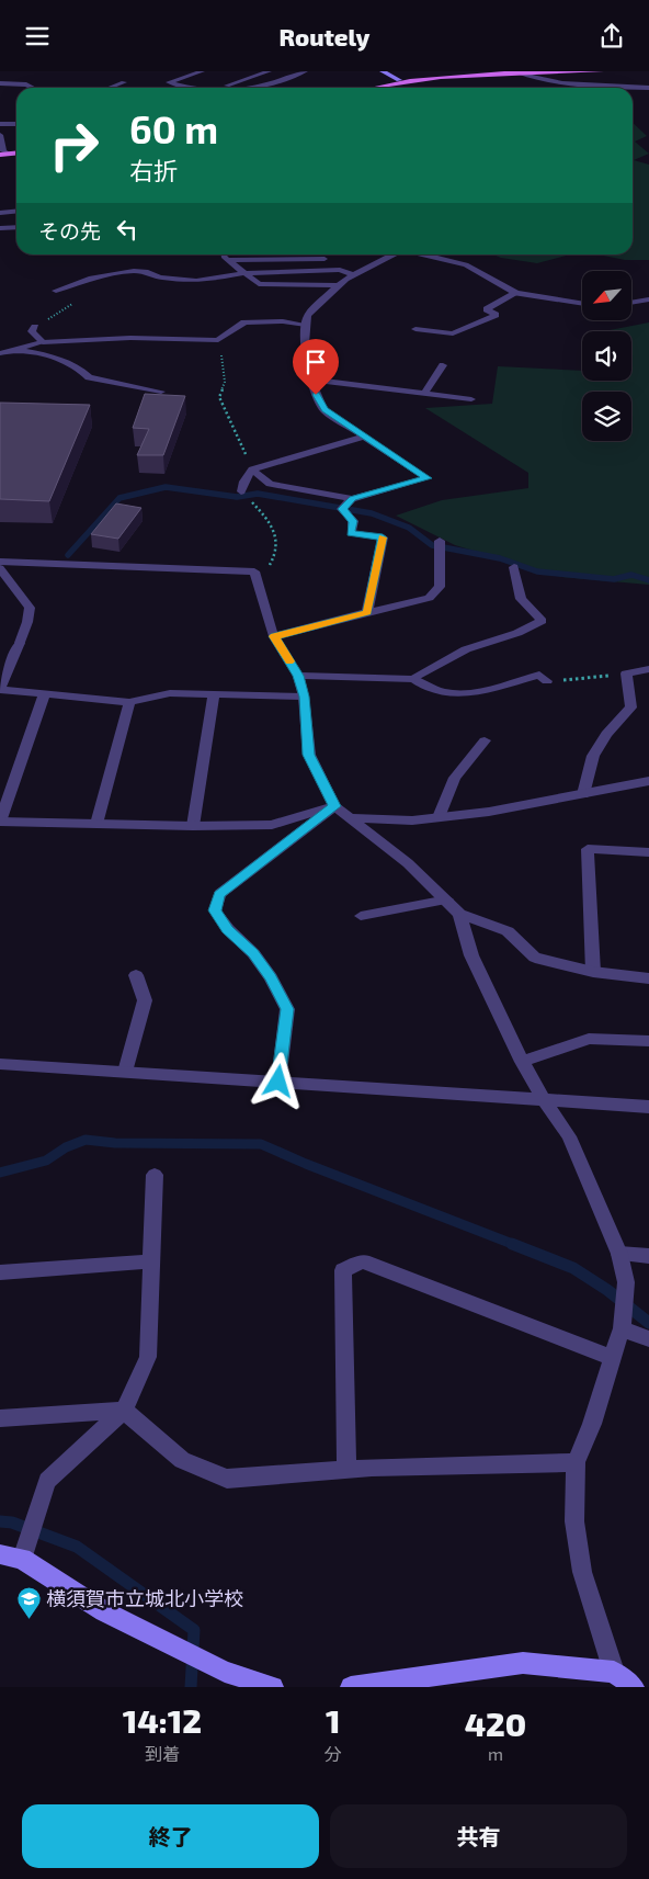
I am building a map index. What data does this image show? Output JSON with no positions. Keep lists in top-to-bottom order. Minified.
{"places":{"school or university":["横須賀市立城北小学校"]},"north":"bottom left","page":{"header":"Routely","turn":["60 m","右折"],"then":"その先","eta":["14:12","到着","1","分","420","m"],"buttons":["終了","共有"]}}
